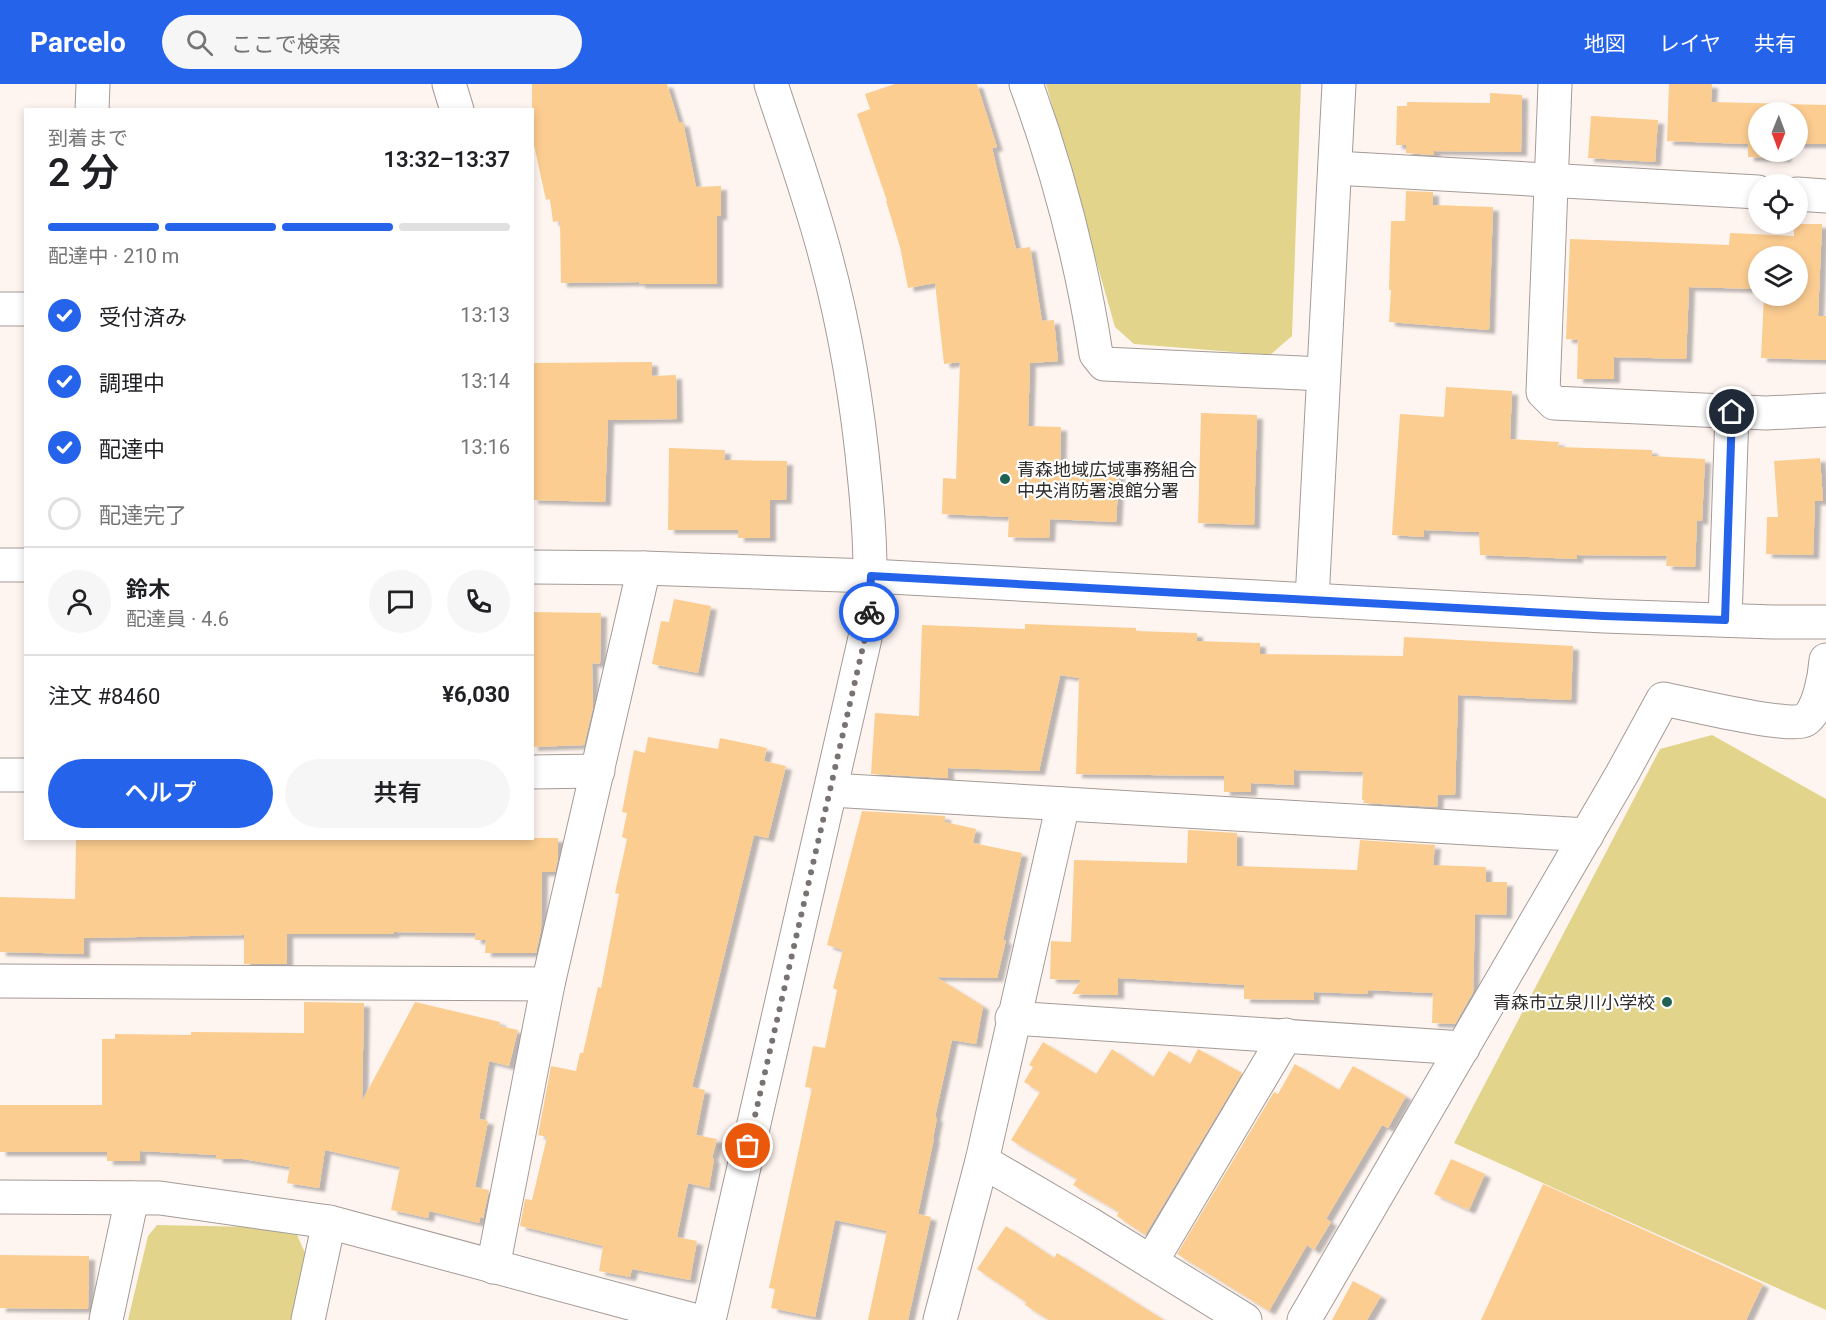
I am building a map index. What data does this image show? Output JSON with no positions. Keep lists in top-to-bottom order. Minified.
{"places":["青森地域広域事務組合 中央消防署浪館分署","青森市立泉川小学校"],"north":"bottom","page":{"header":"Parcelo","search":"ここで検索","nav":["地図","レイヤ","共有"],"heading":["2 分","到着まで","13:32–13:37"],"panel":["鈴木","配達員 · 4.6","注文 #8460","¥6,030"],"bar":"配達中 · 210 m","list":[["受付済み","13:13"],["調理中","13:14"],["配達中","13:16"],"配達完了"],"buttons":["ヘルプ","共有"]}}
